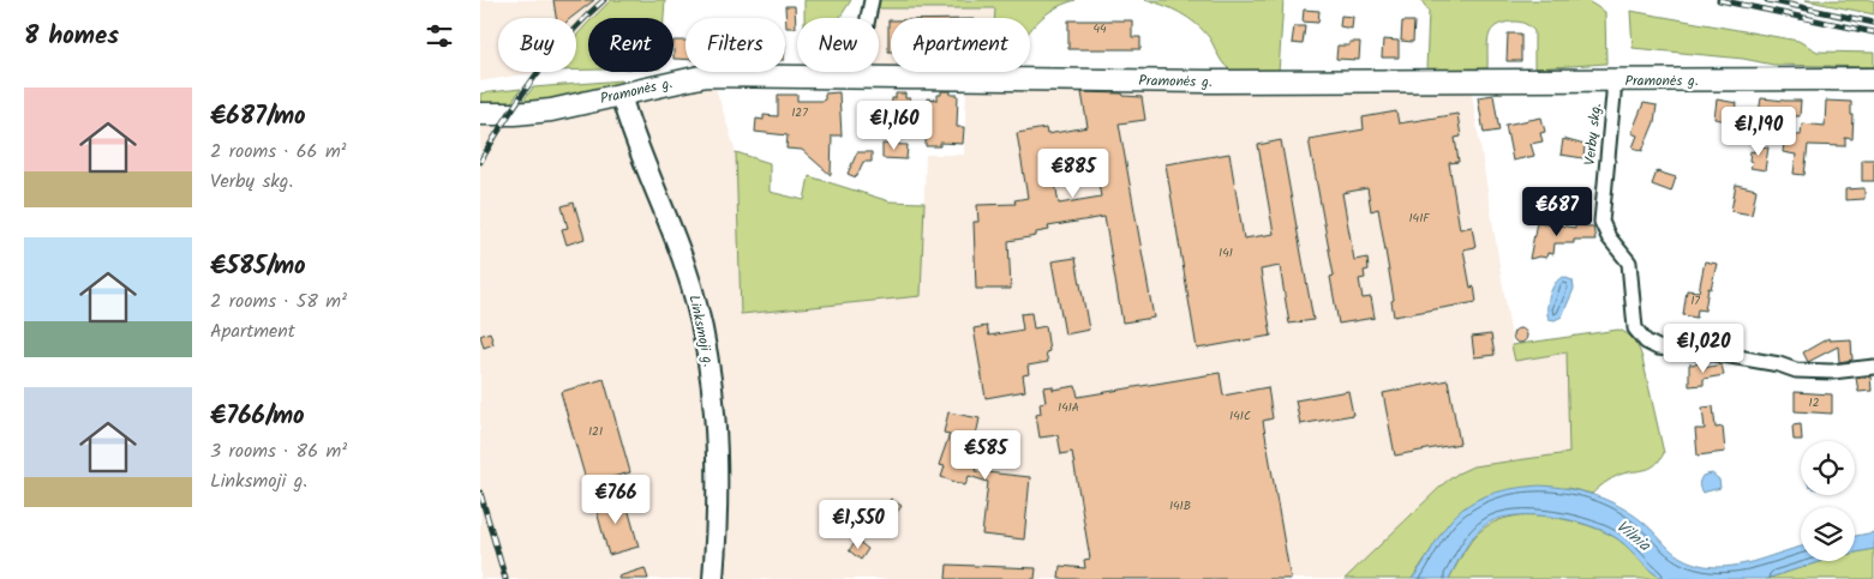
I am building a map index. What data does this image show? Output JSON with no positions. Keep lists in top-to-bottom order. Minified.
{"streets":{"main road":["Pramonės g.","Linksmoji g."],"street":["Verbų skg."]},"crossings":[["Pramonės g.","Verbų skg."],["Pramonės g.","Linksmoji g."]],"water":["Vilnia"],"house_numbers":["44","127","141F","141","17","12","141A","141C","121","141B"],"page":{"heading":"8 homes","chip":["Buy","Rent","Filters","New","Apartment"],"list":[{"name":"€687/mo","note":"2 rooms · 66 m² · Verbų skg."},{"name":"€585/mo","note":"2 rooms · 58 m² · Apartment"},{"name":"€766/mo","note":"3 rooms · 86 m² · Linksmoji g."}],"price":["€1,160","€1,190","€885","€687","€1,020","€585","€766","€1,550"]}}
